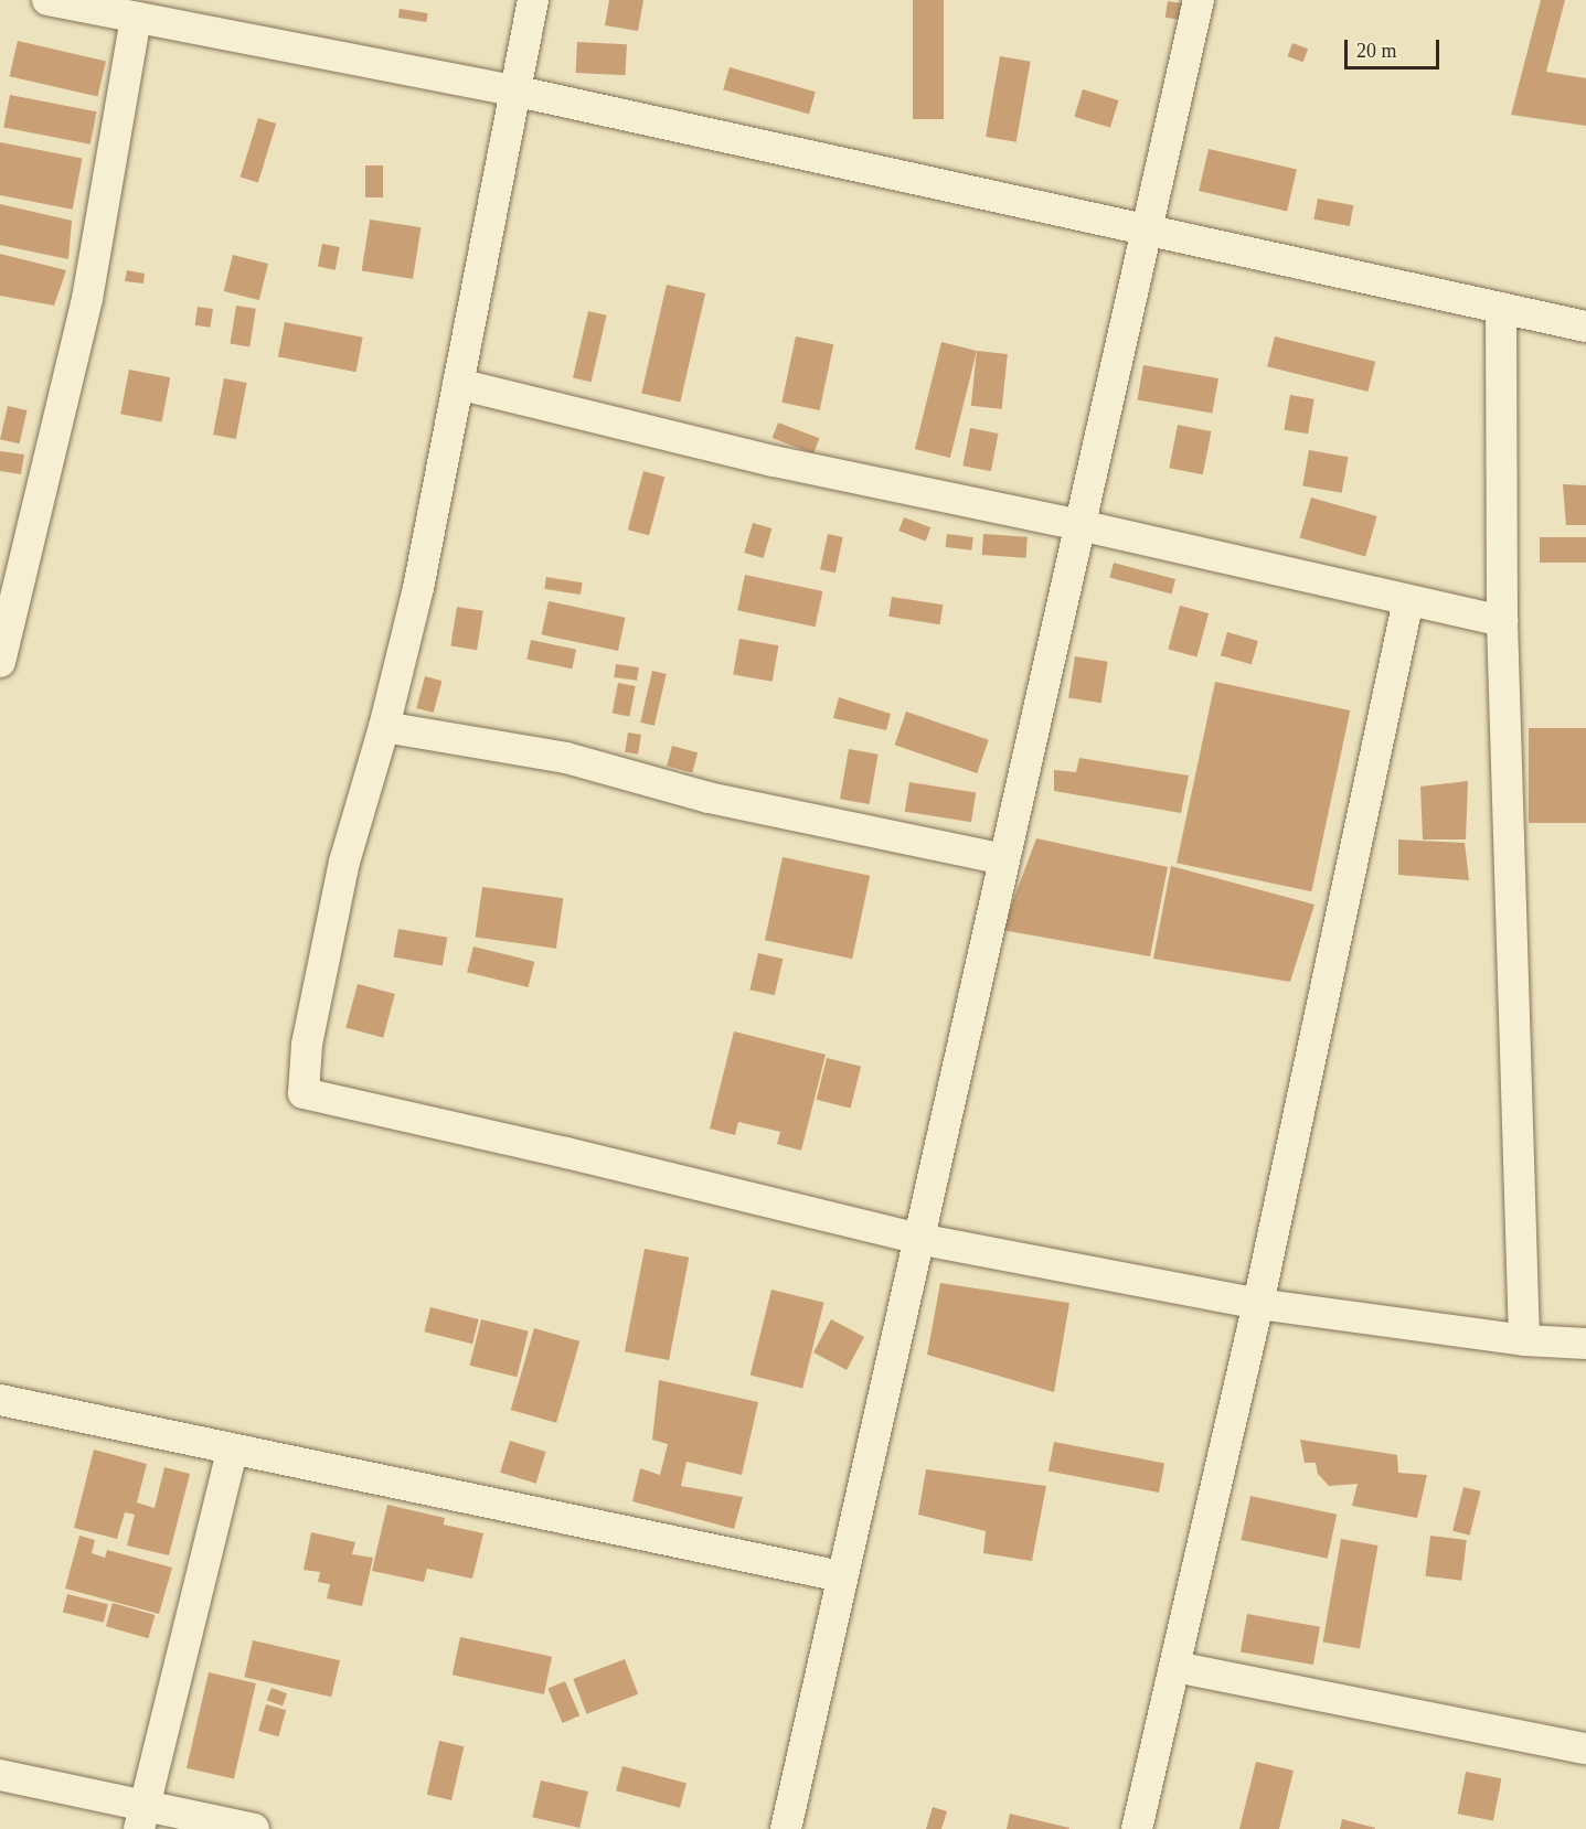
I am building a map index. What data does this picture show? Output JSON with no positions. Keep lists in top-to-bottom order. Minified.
{"scale_bar":"20 m"}
